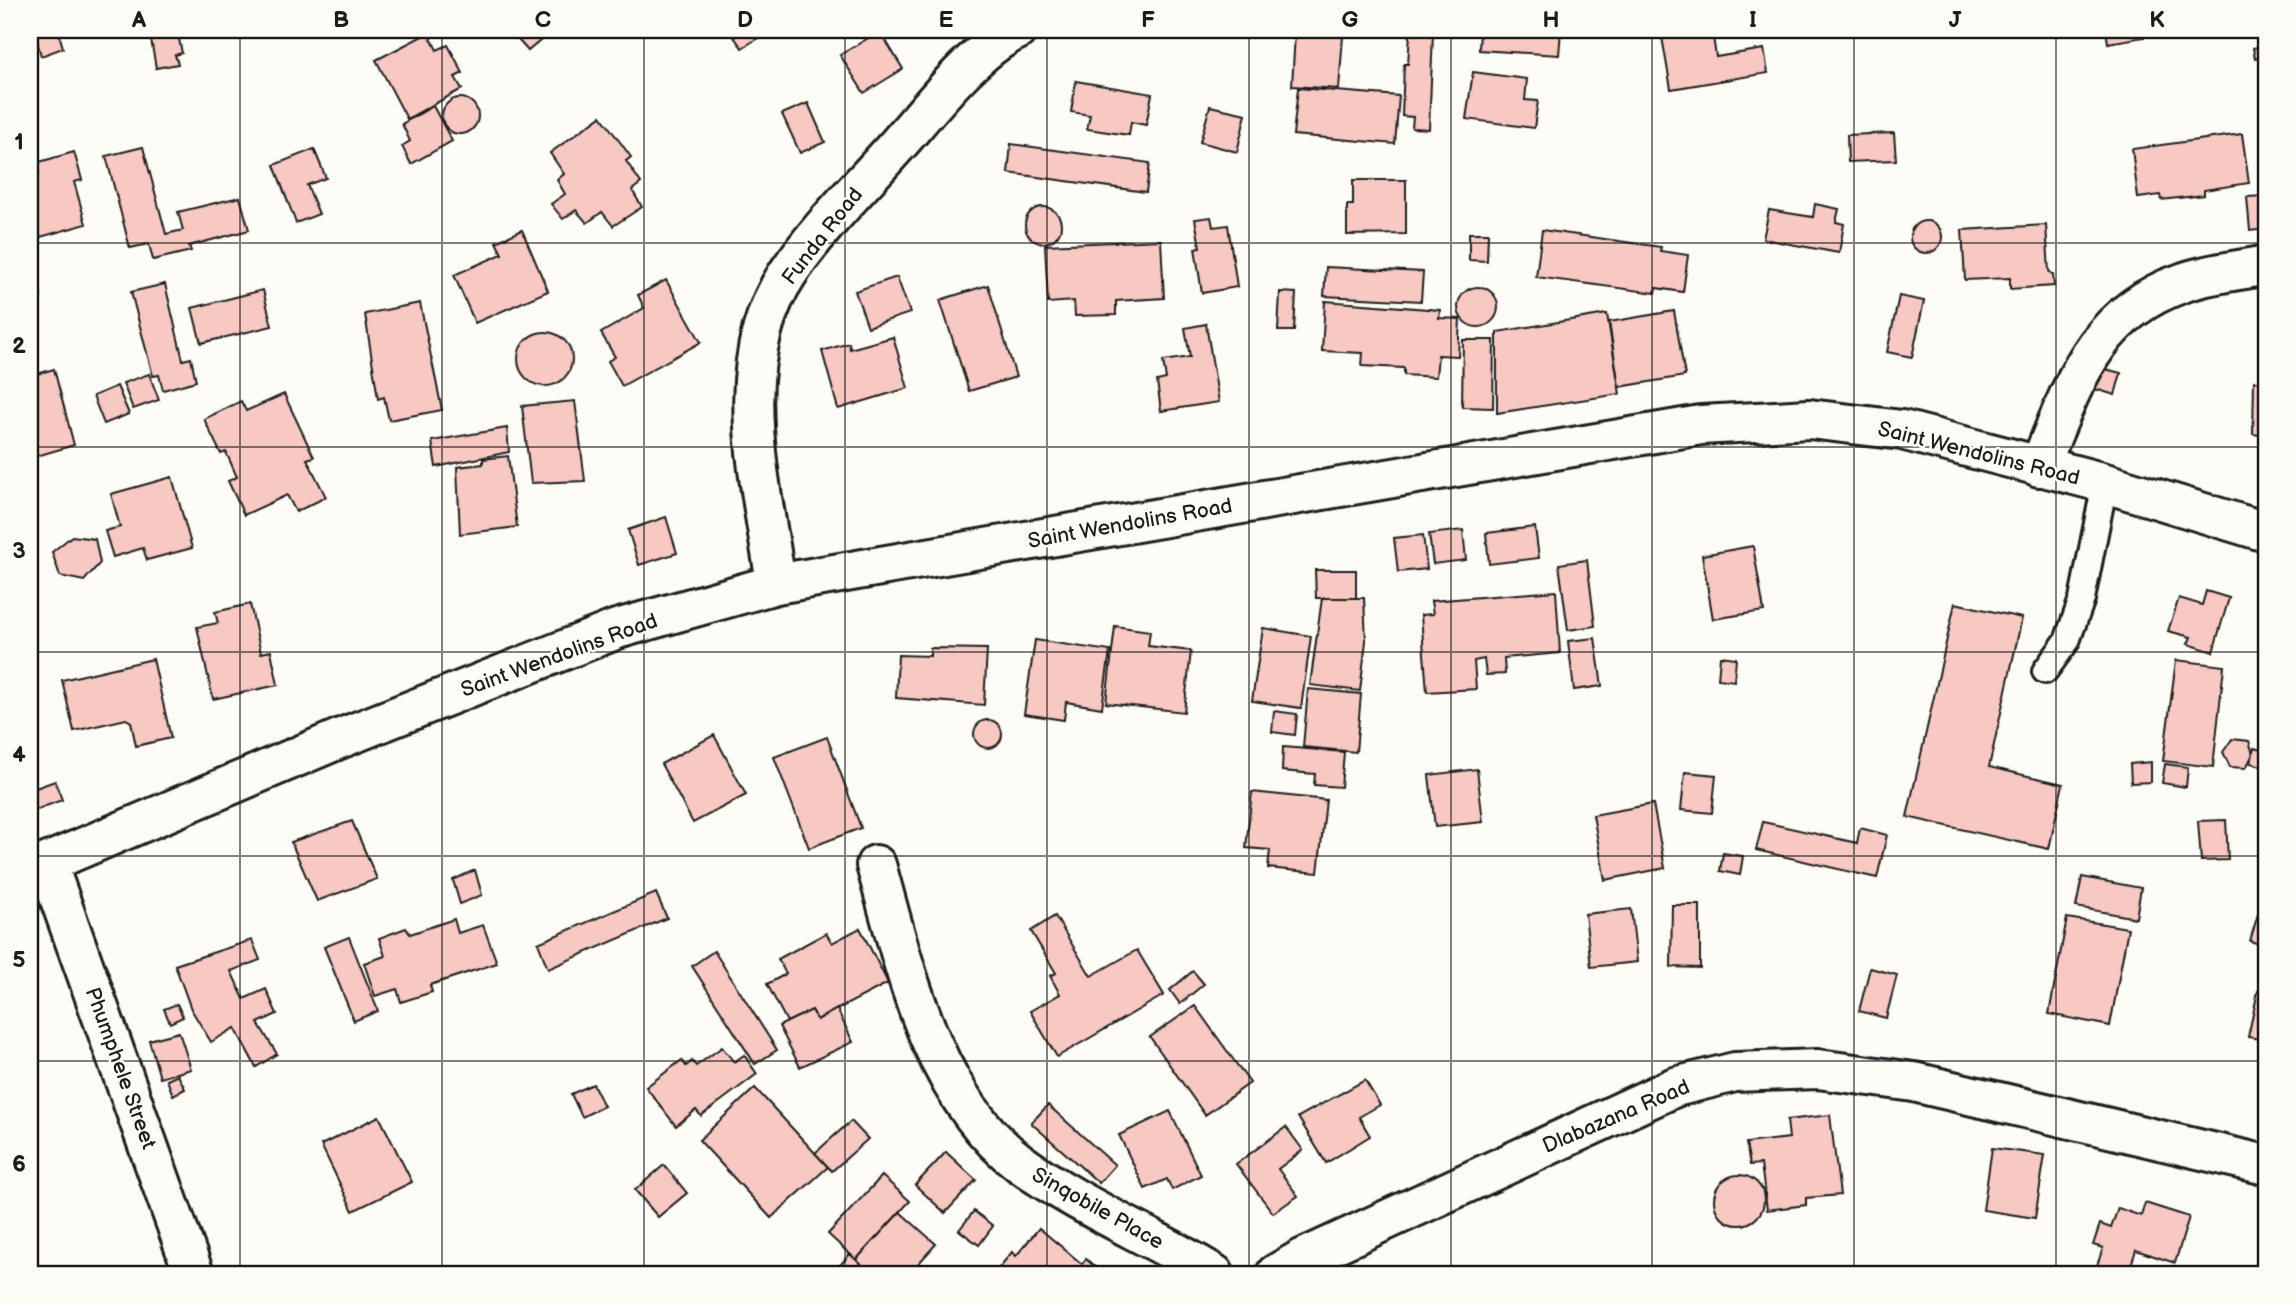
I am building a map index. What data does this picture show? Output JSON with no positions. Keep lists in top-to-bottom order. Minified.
{"streets":{"street":["Funda Road","Saint Wendolins Road","Phumphele Street","Dlabazana Road","Sinqobile Place"]},"crossings":[["Funda Road","Saint Wendolins Road"],["Saint Wendolins Road","Phumphele Street"]],"grid":{"columns":["A","B","C","D","E","F","G","H","I","J","K"],"rows":["1","2","3","4","5","6"]}}
